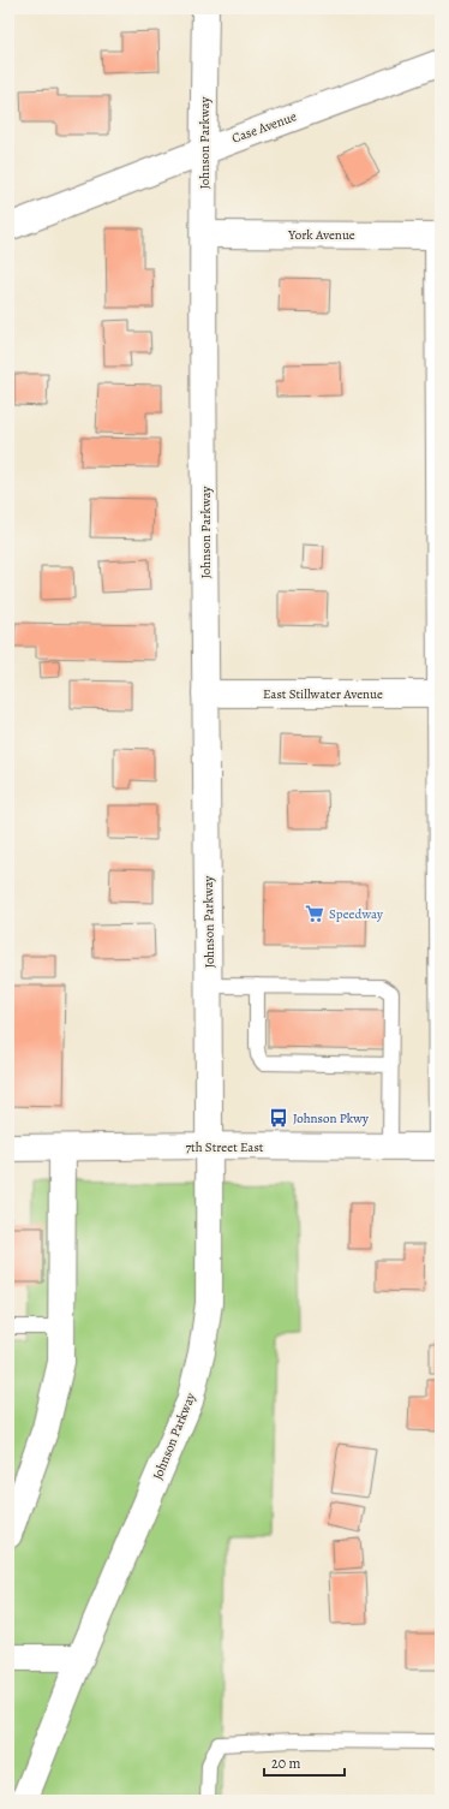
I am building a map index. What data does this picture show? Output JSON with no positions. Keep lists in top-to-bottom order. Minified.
{"streets":{"street":["Case Avenue","Johnson Parkway","York Avenue","East Stillwater Avenue","7th Street East"]},"crossings":[["Case Avenue","Johnson Parkway"],["Johnson Parkway","York Avenue"],["Johnson Parkway","East Stillwater Avenue"],["Johnson Parkway","7th Street East"]],"places":{"supermarket":["Speedway"],"bus stop":["Johnson Pkwy"]},"scale_bar":"20 m"}
